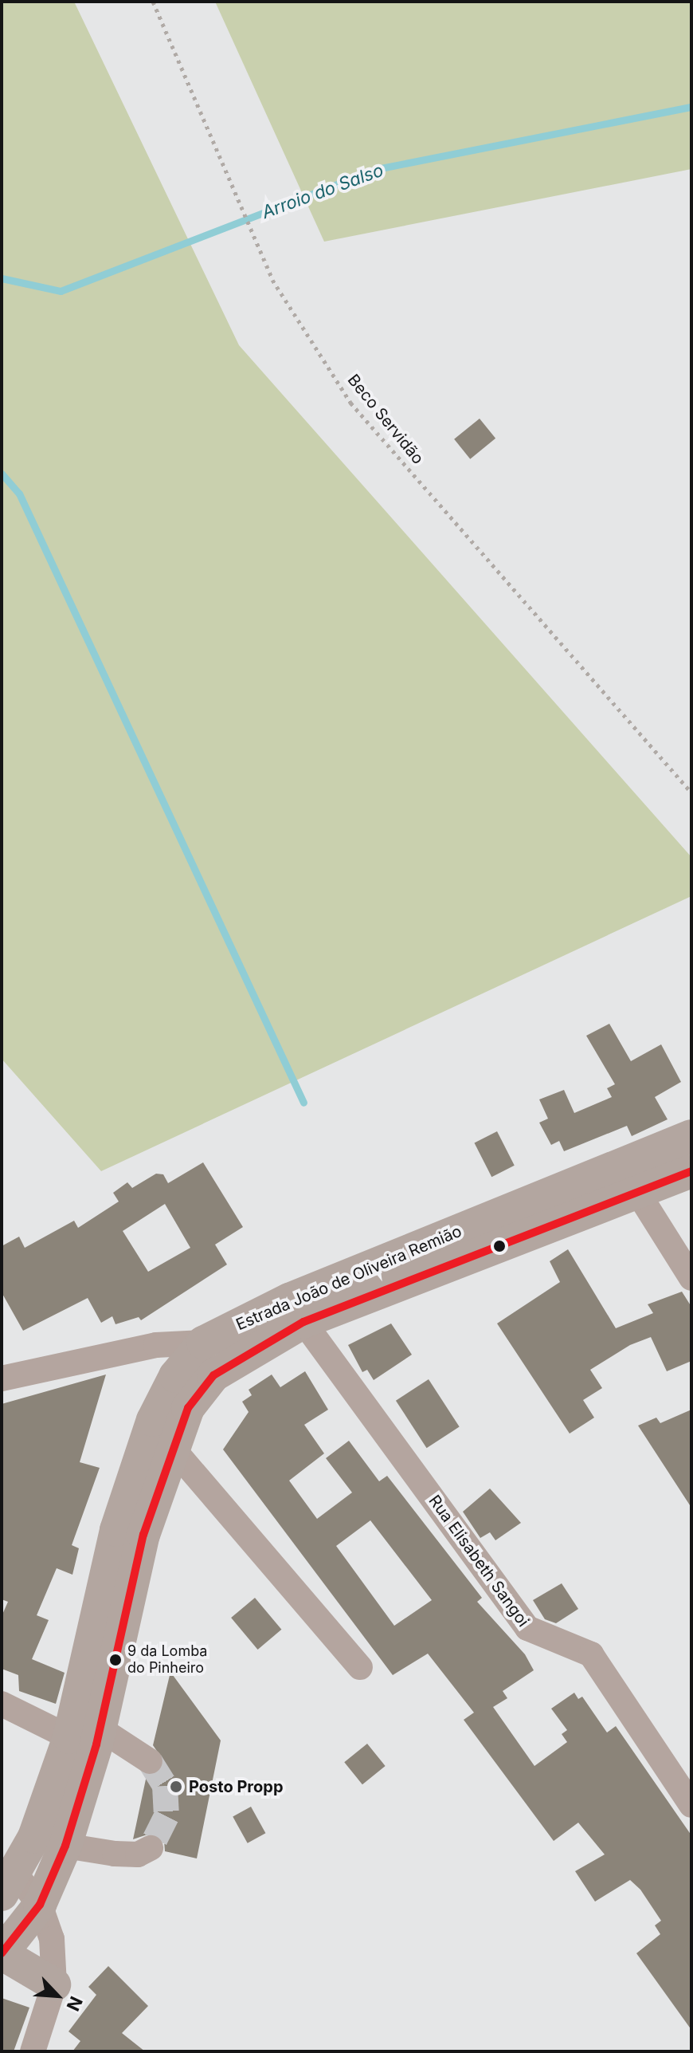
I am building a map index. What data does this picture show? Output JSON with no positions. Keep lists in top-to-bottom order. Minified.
{"streets":{"main road":["Estrada João de Oliveira Remião"],"street":["Rua Elisabeth Sangoi"],"path":["Beco Servidão"]},"crossings":[["Estrada João de Oliveira Remião","Rua Elisabeth Sangoi"]],"water":["Arroio do Salso"],"places":["9 da Lomba do Pinheiro","Posto Propp"],"north":"bottom right"}
